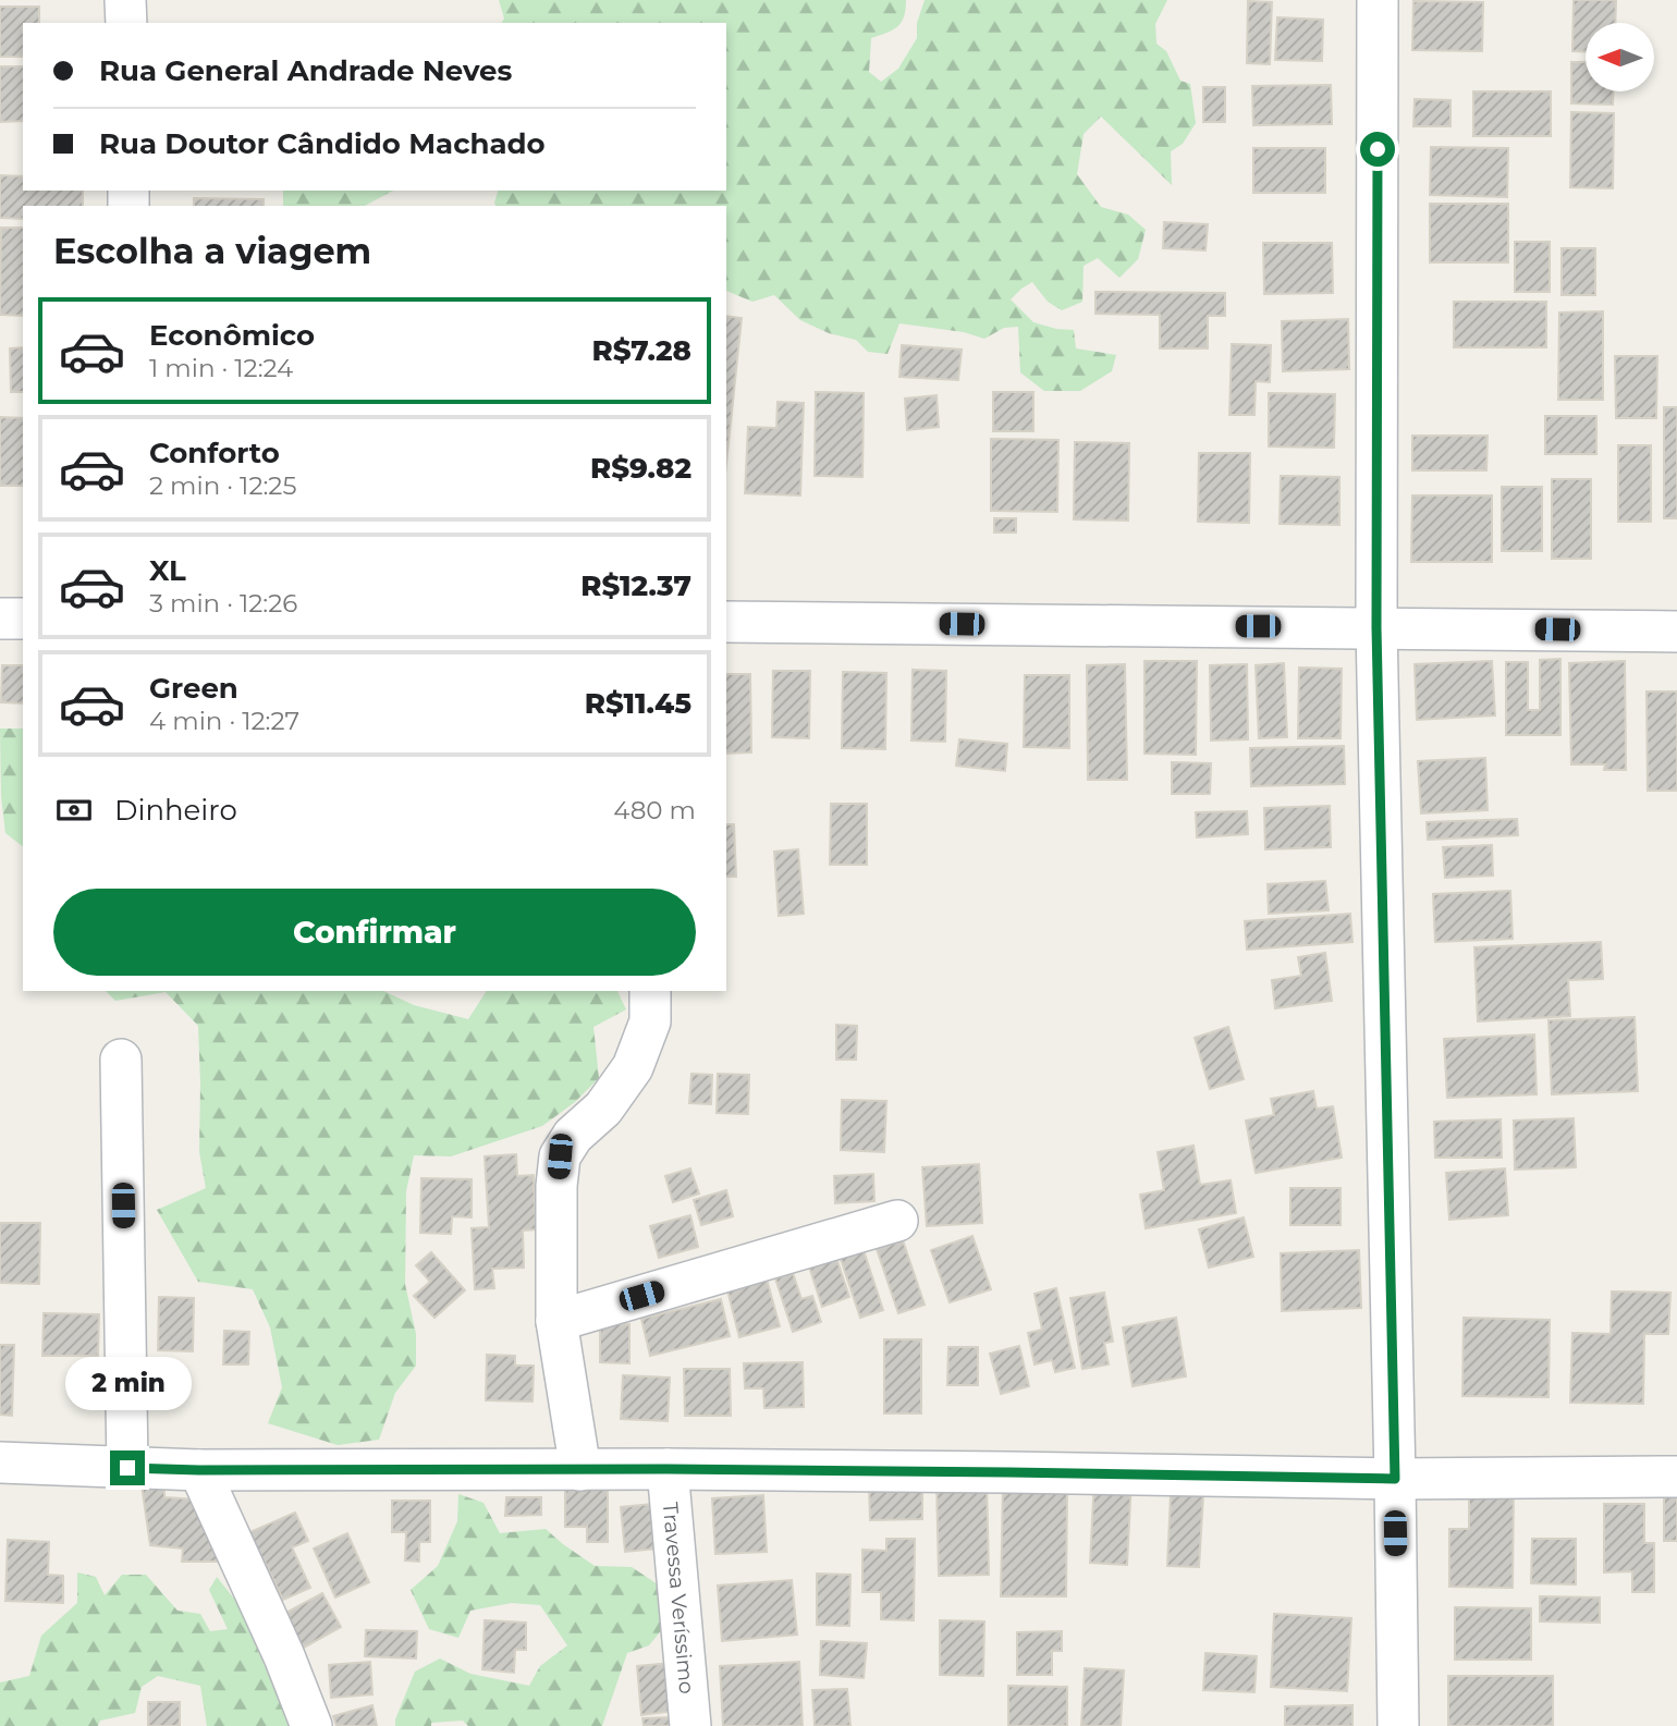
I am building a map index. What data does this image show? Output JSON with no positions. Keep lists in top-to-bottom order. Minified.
{"streets":{"street":["Travessa Veríssimo"]},"north":"left","page":{"banner":["Rua General Andrade Neves","Rua Doutor Cândido Machado"],"heading":"Escolha a viagem","list":[{"name":"Econômico","note":"1 min · 12:24","value":"R$7.28"},{"name":"Conforto","note":"2 min · 12:25","value":"R$9.82"},{"name":"XL","note":"3 min · 12:26","value":"R$12.37"},{"name":"Green","note":"4 min · 12:27","value":"R$11.45"}],"pay":["Dinheiro","480 m"],"buttons":"Confirmar","bubble":"2 min"}}
